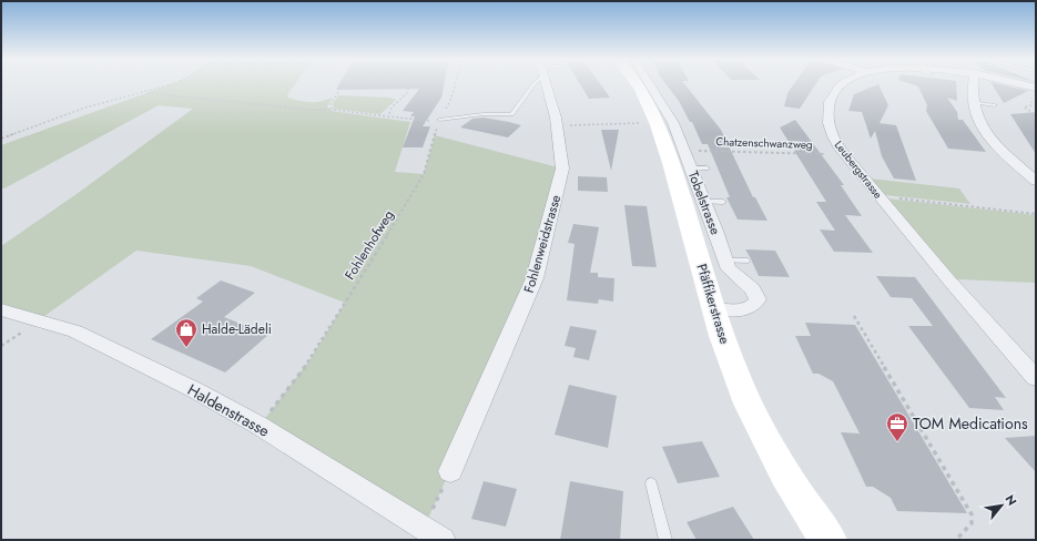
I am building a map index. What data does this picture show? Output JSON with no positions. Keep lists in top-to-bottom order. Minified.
{"streets":{"main road":["Pfäffikerstrasse"],"street":["Leubergstrasse","Tobelstrasse","Fohlenweidstrasse","Haldenstrasse"],"path":["Chatzenschwanzweg","Fohlenhofweg"]},"crossings":[["Chatzenschwanzweg","Leubergstrasse"],["Chatzenschwanzweg","Tobelstrasse"],["Tobelstrasse","Pfäffikerstrasse"],["Fohlenhofweg","Haldenstrasse"]],"places":{"shop":["Halde-Lädeli"],"office":["TOM Medications"]},"north":"top right"}
